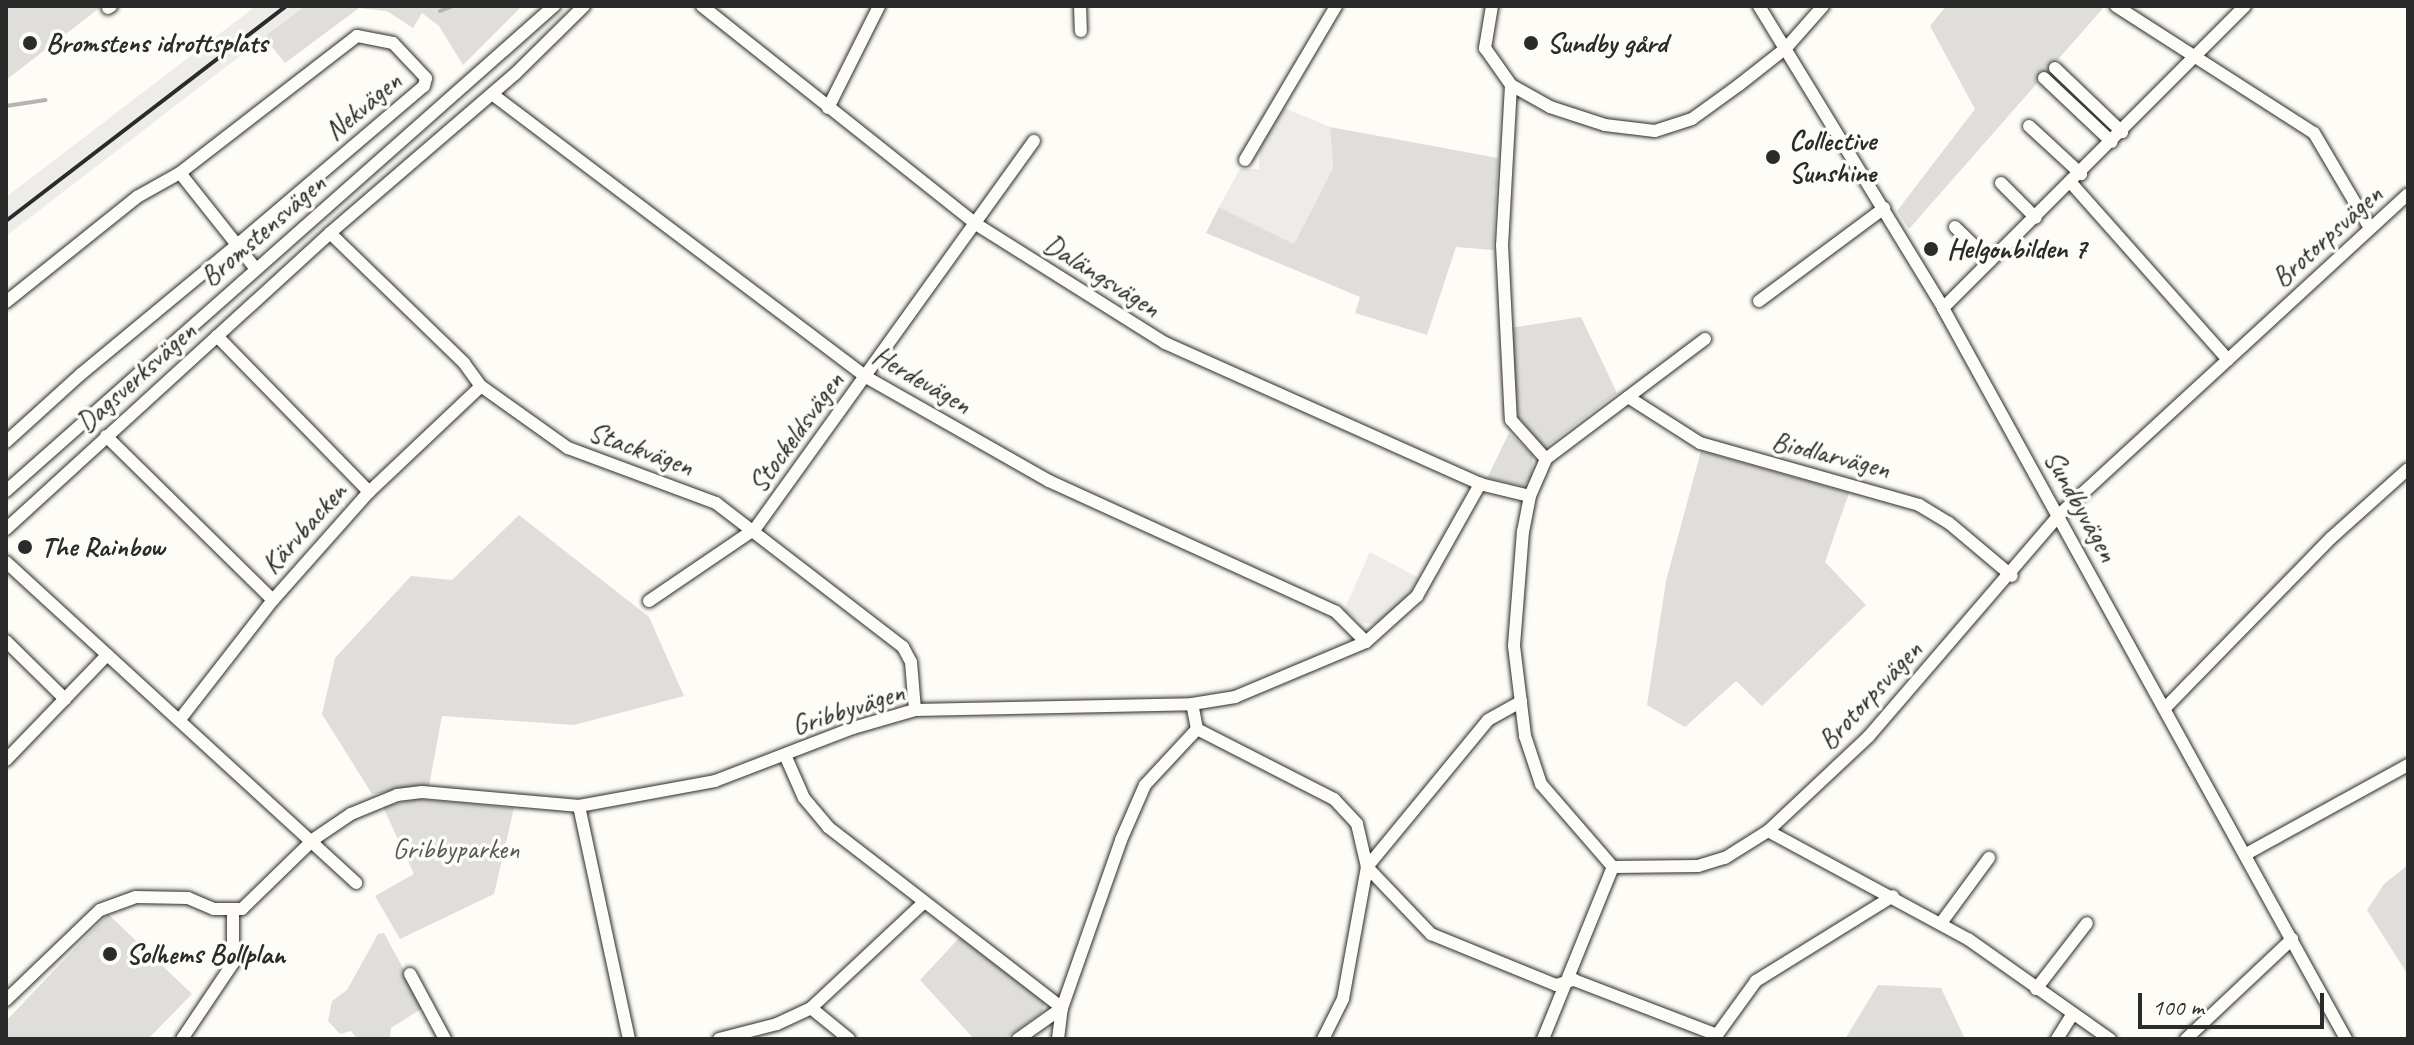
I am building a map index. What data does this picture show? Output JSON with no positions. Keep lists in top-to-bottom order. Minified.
{"streets":{"street":["Nekvägen","Bromstensvägen","Brotorpsvägen","Dalängsvägen","Dagsverksvägen","Herdevägen","Stockeldsvägen","Stackvägen","Biodlarvägen","Sundbyvägen","Kärvbacken","Gribbyvägen"]},"crossings":[["Brotorpsvägen","Biodlarvägen"],["Brotorpsvägen","Sundbyvägen"],["Dalängsvägen","Stockeldsvägen"],["Dalängsvägen","Gribbyvägen"],["Dagsverksvägen","Herdevägen"],["Dagsverksvägen","Stackvägen"],["Herdevägen","Stockeldsvägen"],["Herdevägen","Gribbyvägen"],["Stockeldsvägen","Stackvägen"],["Stackvägen","Kärvbacken"],["Stackvägen","Gribbyvägen"]],"parks":["Gribbyparken"],"places":["Bromstens idrottsplats","Sundby gård","Collective Sunshine","Helgonbilden 7","The Rainbow","Solhems Bollplan"],"scale_bar":"100 m"}
